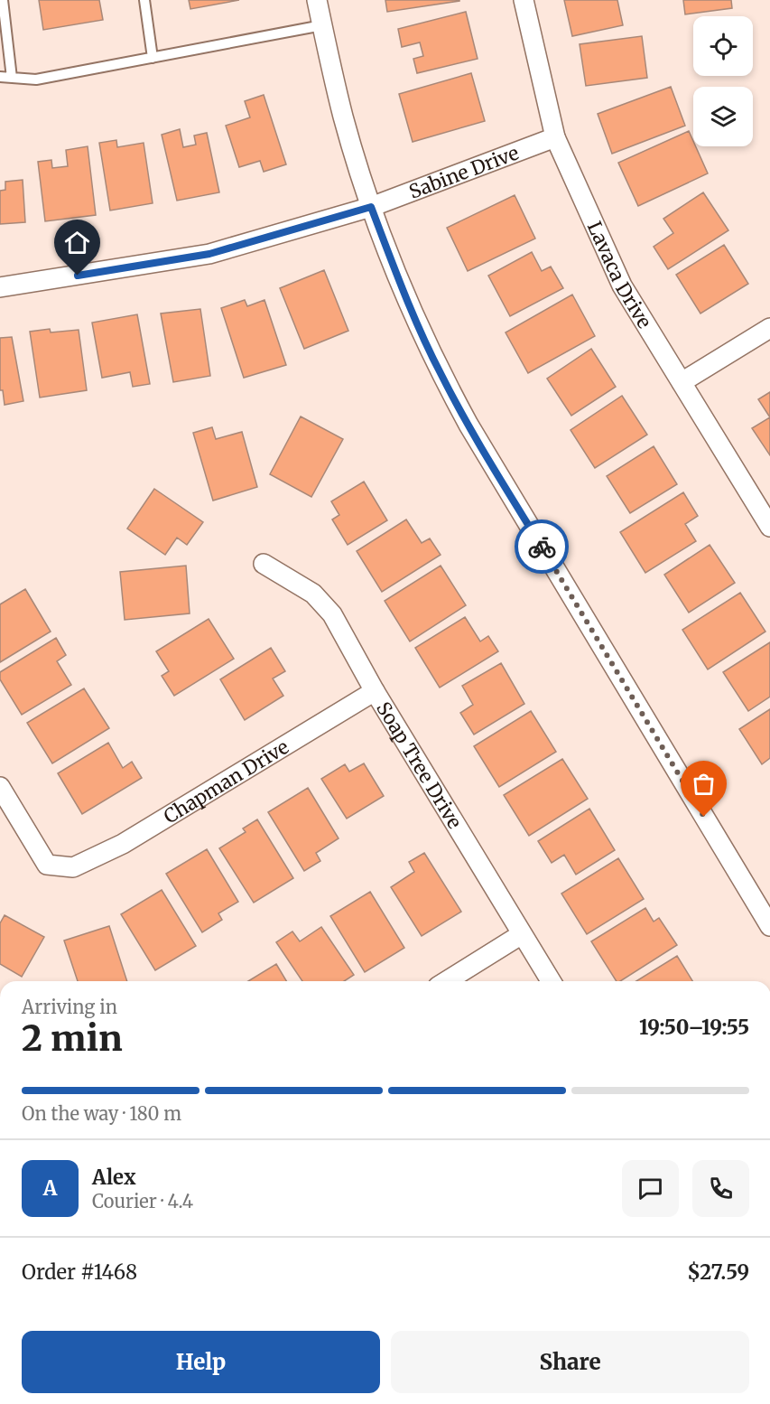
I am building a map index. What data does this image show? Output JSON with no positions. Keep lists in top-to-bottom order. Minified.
{"streets":{"street":["Sabine Drive","Lavaca Drive","Soap Tree Drive","Chapman Drive"]},"crossings":[["Sabine Drive","Lavaca Drive"],["Soap Tree Drive","Chapman Drive"]],"page":{"heading":["2 min","Arriving in","19:50–19:55"],"panel":["Alex","Courier · 4.4","Order #1468","$27.59"],"bar":"On the way · 180 m","round":"A","buttons":["Help","Share"]}}
